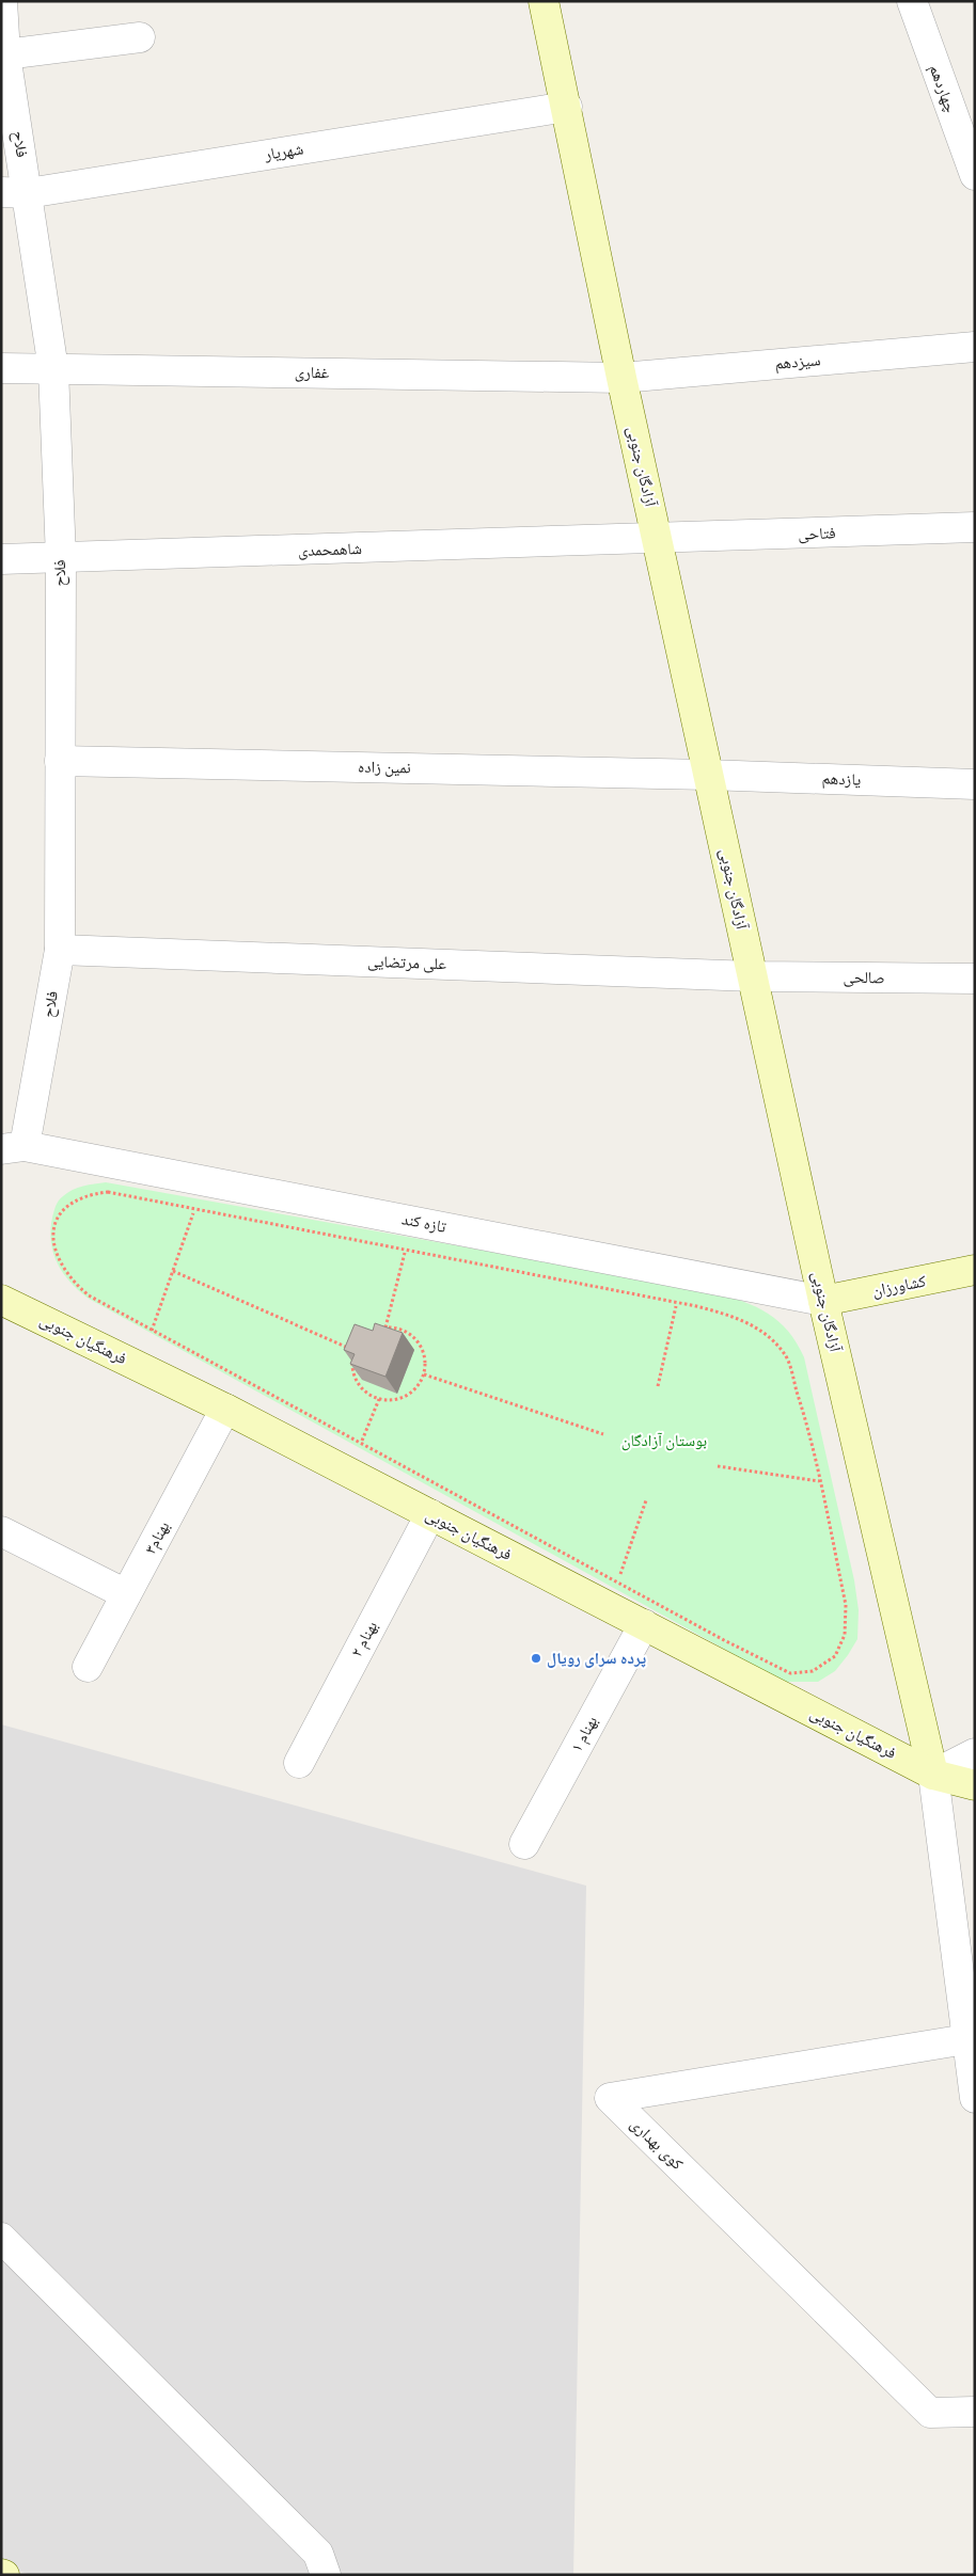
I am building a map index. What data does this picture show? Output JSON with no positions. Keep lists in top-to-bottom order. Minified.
{"streets":{"street":["چهاردهم","فلاح","شهریار","سیزدهم","غفاری","آزادگان جنوبی","فتاحی","شاهمحمدی","نمین زاده","یازدهم","علی مرتضایی","صالحی","تازه کند","کشاورزان","فرهنگیان جنوبی","بهنام۳","بهنام ۲","بهنام ۱","کوی بهداری"]},"crossings":[["فلاح","شهریار"],["فلاح","غفاری"],["فلاح","شاهمحمدی"],["فلاح","نمین زاده"],["فلاح","علی مرتضایی"],["فلاح","تازه کند"],["شهریار","آزادگان جنوبی"],["سیزدهم","غفاری"],["سیزدهم","آزادگان جنوبی"],["غفاری","آزادگان جنوبی"],["آزادگان جنوبی","فتاحی"],["آزادگان جنوبی","شاهمحمدی"],["آزادگان جنوبی","نمین زاده"],["آزادگان جنوبی","یازدهم"],["آزادگان جنوبی","علی مرتضایی"],["آزادگان جنوبی","صالحی"],["آزادگان جنوبی","تازه کند"],["آزادگان جنوبی","کشاورزان"],["آزادگان جنوبی","فرهنگیان جنوبی"],["فتاحی","شاهمحمدی"],["نمین زاده","یازدهم"],["علی مرتضایی","صالحی"],["تازه کند","کشاورزان"],["فرهنگیان جنوبی","بهنام۳"],["فرهنگیان جنوبی","بهنام ۲"],["فرهنگیان جنوبی","بهنام ۱"]],"parks":["بوستان آزادگان"],"places":["پرده سرای رویال"]}
